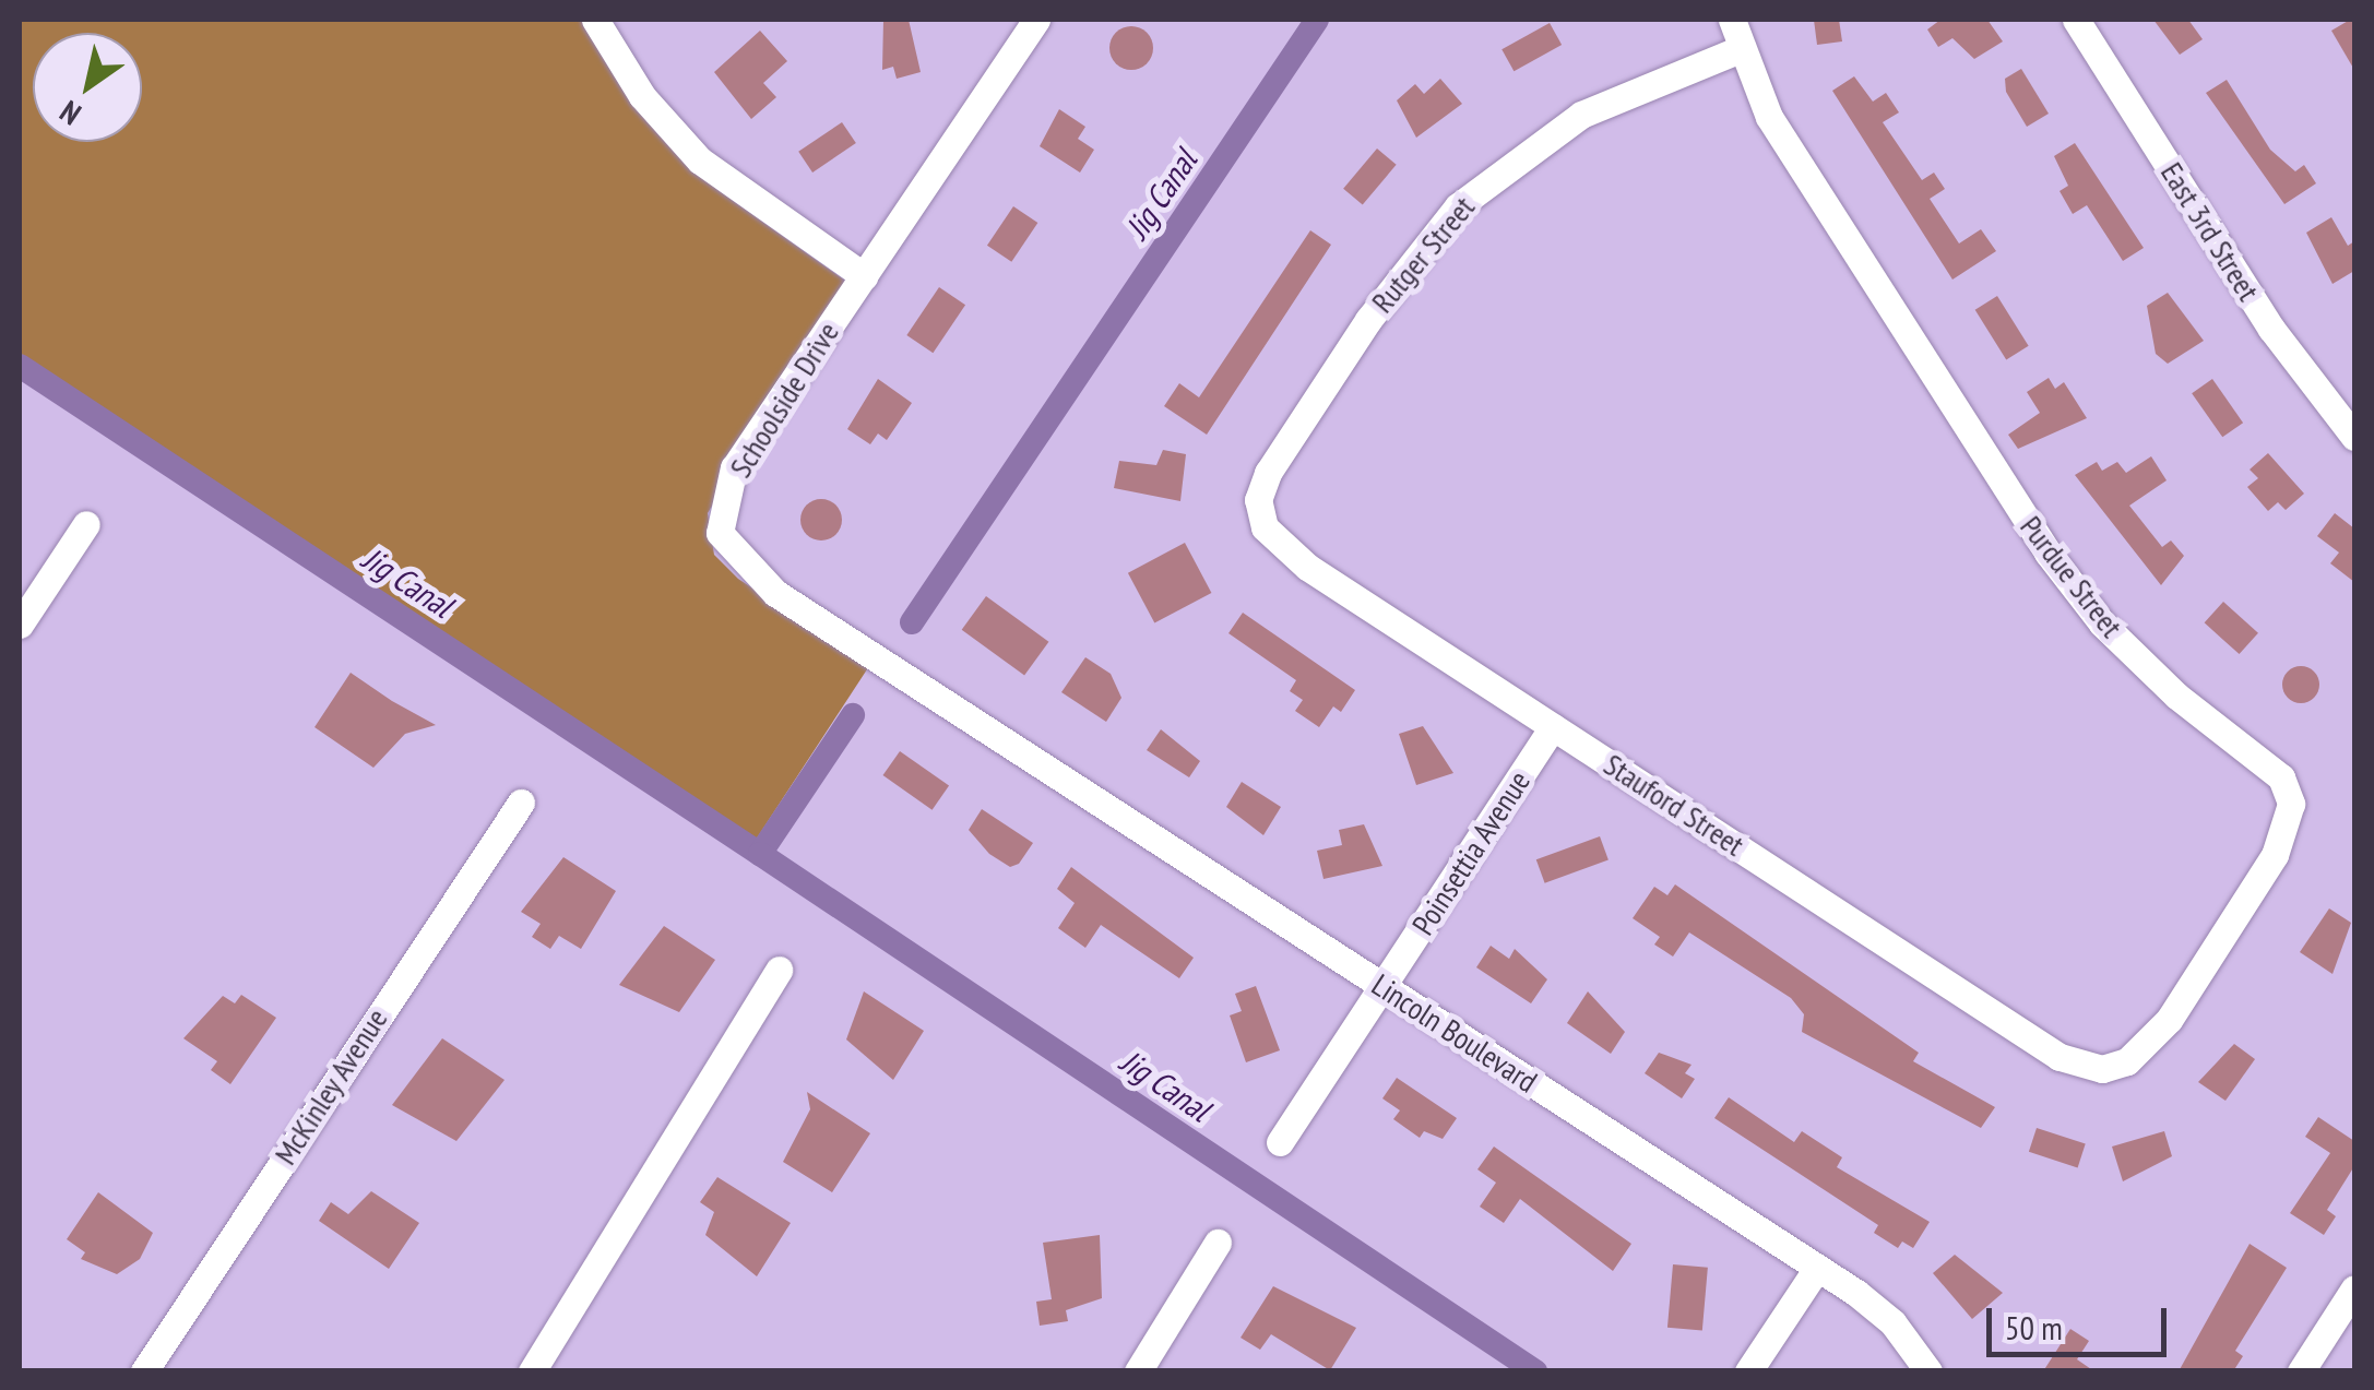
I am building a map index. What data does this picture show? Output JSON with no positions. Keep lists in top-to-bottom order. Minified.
{"streets":{"street":["East 3rd Street","Rutger Street","Schoolside Drive","Purdue Street","Stauford Street","Poinsettia Avenue","Lincoln Boulevard","McKinley Avenue"]},"crossings":[["Rutger Street","Purdue Street"],["Rutger Street","Stauford Street"],["Schoolside Drive","Lincoln Boulevard"],["Purdue Street","Stauford Street"],["Stauford Street","Poinsettia Avenue"],["Poinsettia Avenue","Lincoln Boulevard"]],"water":["Jig Canal"],"scale_bar":"50 m","north":"bottom left"}
